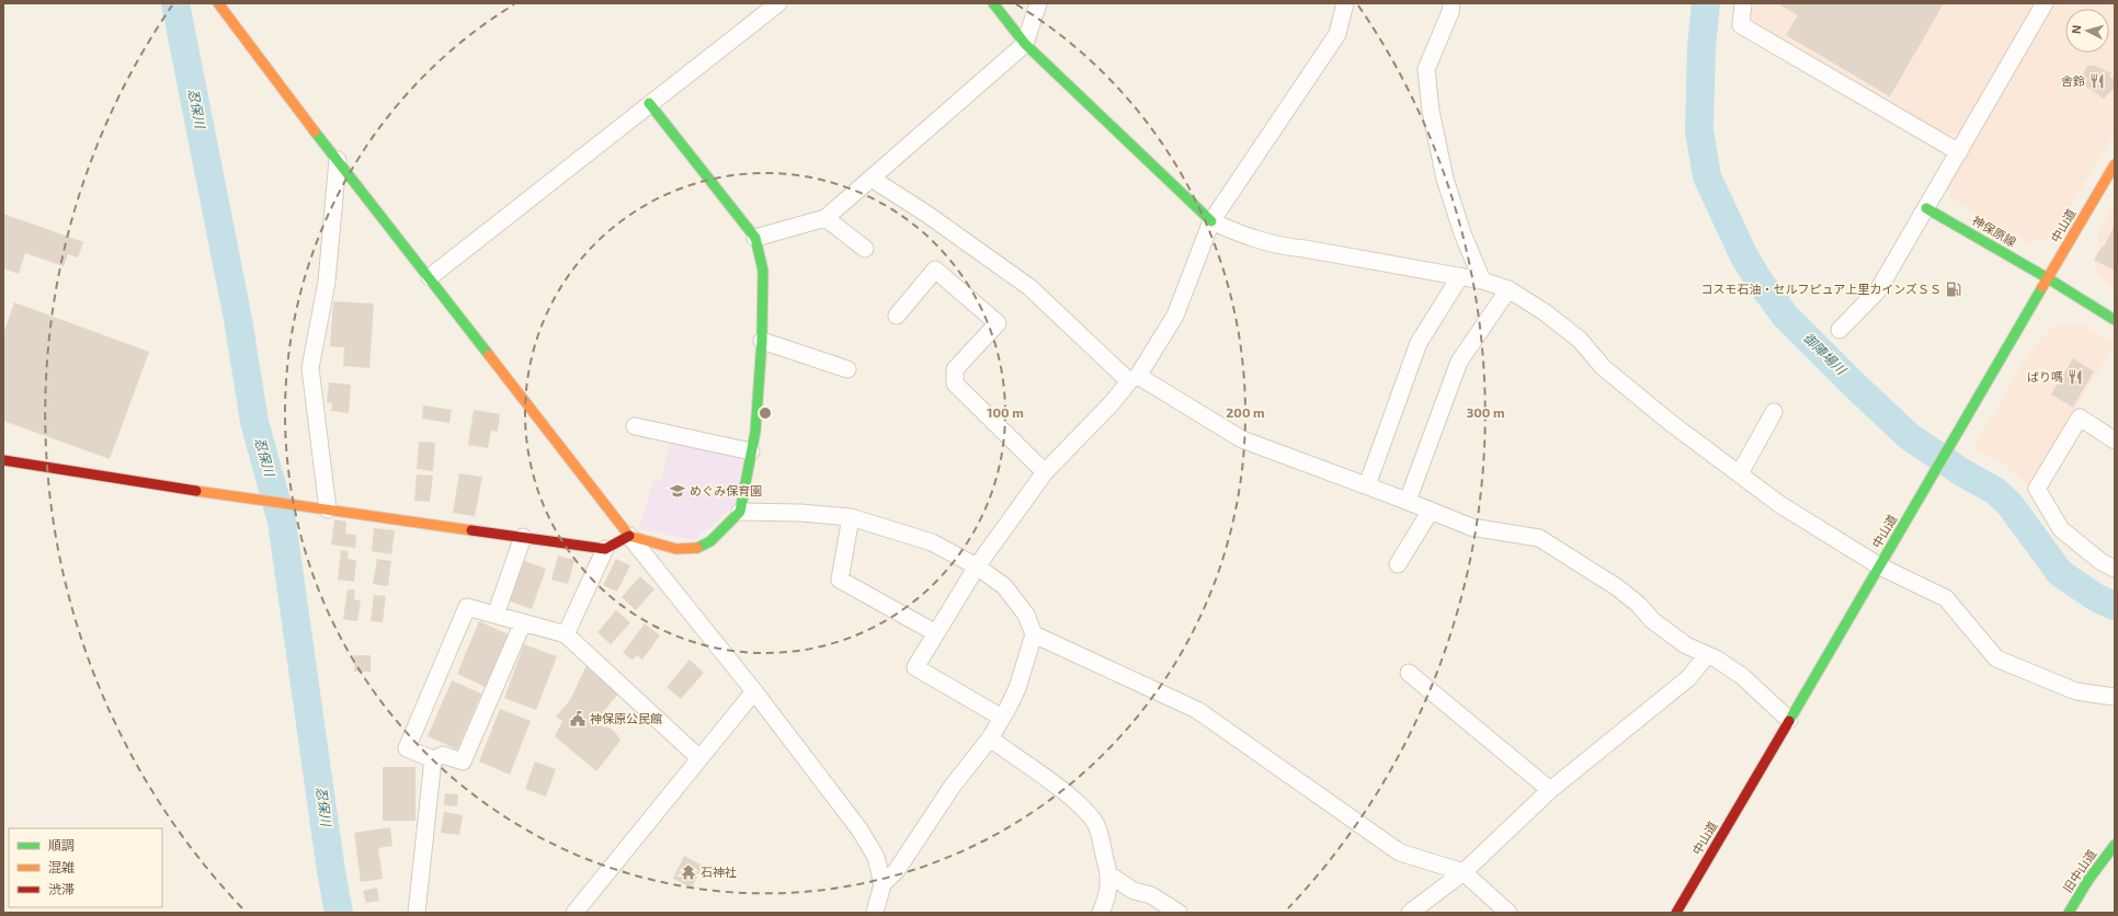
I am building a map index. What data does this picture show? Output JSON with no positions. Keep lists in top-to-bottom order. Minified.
{"streets":{"main road":["中山道","神保原線","旧中山道"]},"crossings":[["中山道","神保原線"]],"water":["忍保川","御陣場川"],"places":{"restaurant":["舎鈴","ばり嗎"],"fuel station":["コスモ石油・セルフピュア上里カインズＳＳ"],"school or university":["めぐみ保育園"],"public building":["神保原公民館"],"temple":["石神社"]},"legend":["順調","混雑","渋滞"],"north":"left","rings":["100 m","200 m","300 m"]}
